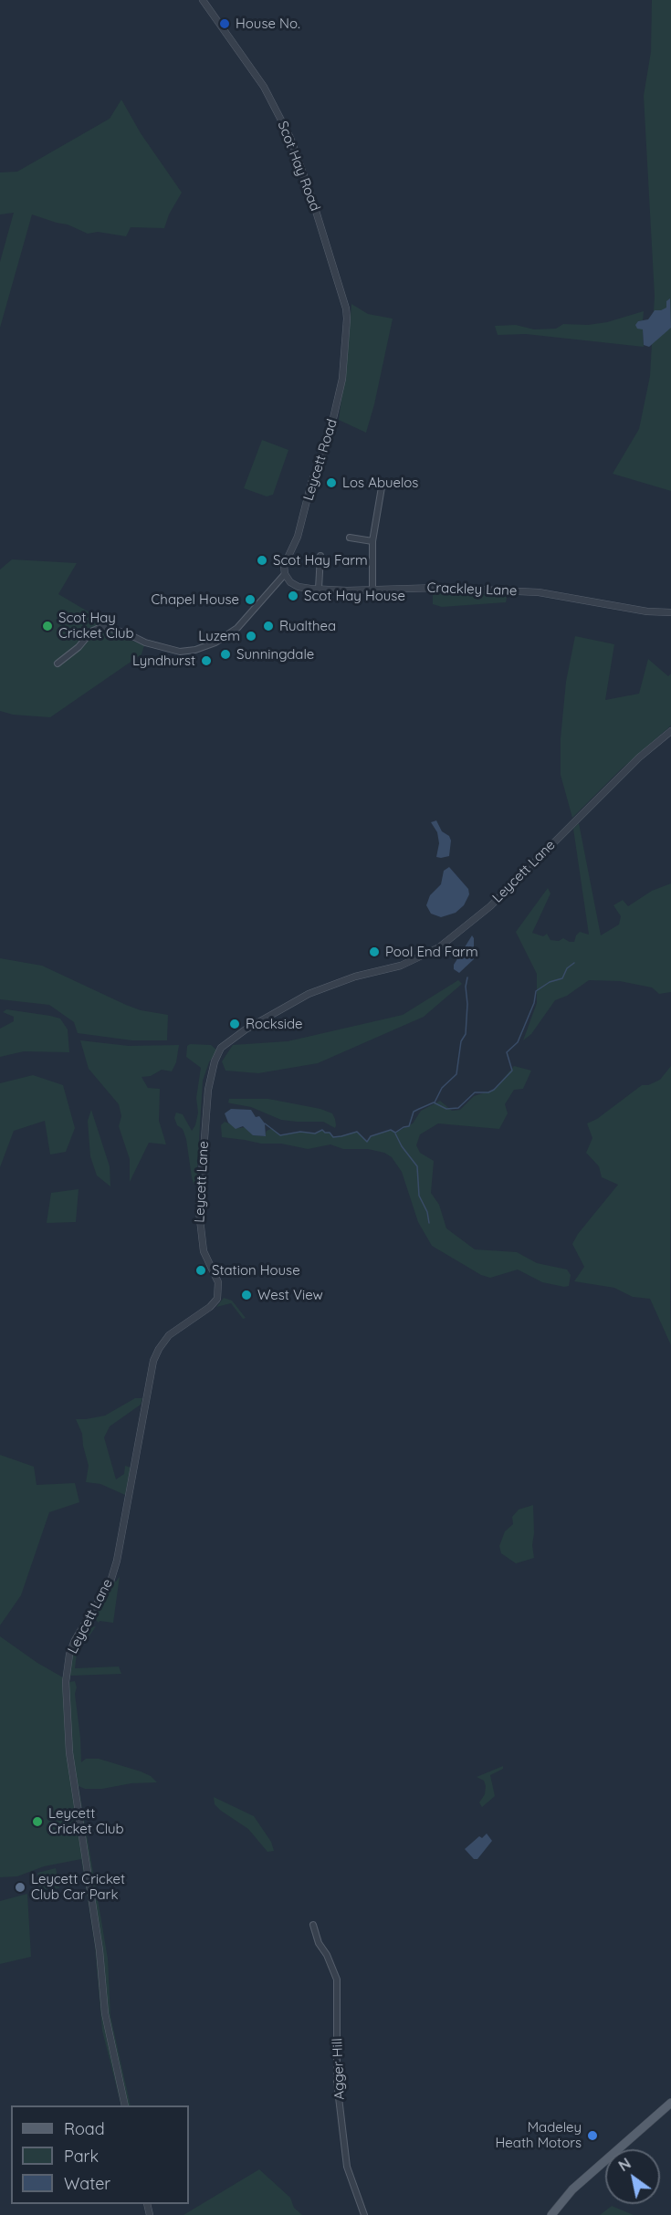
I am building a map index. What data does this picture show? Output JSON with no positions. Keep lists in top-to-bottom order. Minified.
{"streets":{"street":["Scot Hay Road","Leycett Road","Crackley Lane","Leycett Lane","Agger Hill"]},"crossings":[["Scot Hay Road","Leycett Road"],["Leycett Road","Crackley Lane"]],"places":["House No.","Los Abuelos","Scot Hay Farm","Scot Hay House","Chapel House","Scot Hay Cricket Club","Rualthea","Luzem","Sunningdale","Lyndhurst","Pool End Farm","Rockside","Station House","West View","Leycett Cricket Club","Leycett Cricket Club Car Park","Madeley Heath Motors"],"legend":["Road","Park","Water"],"north":"top left"}
